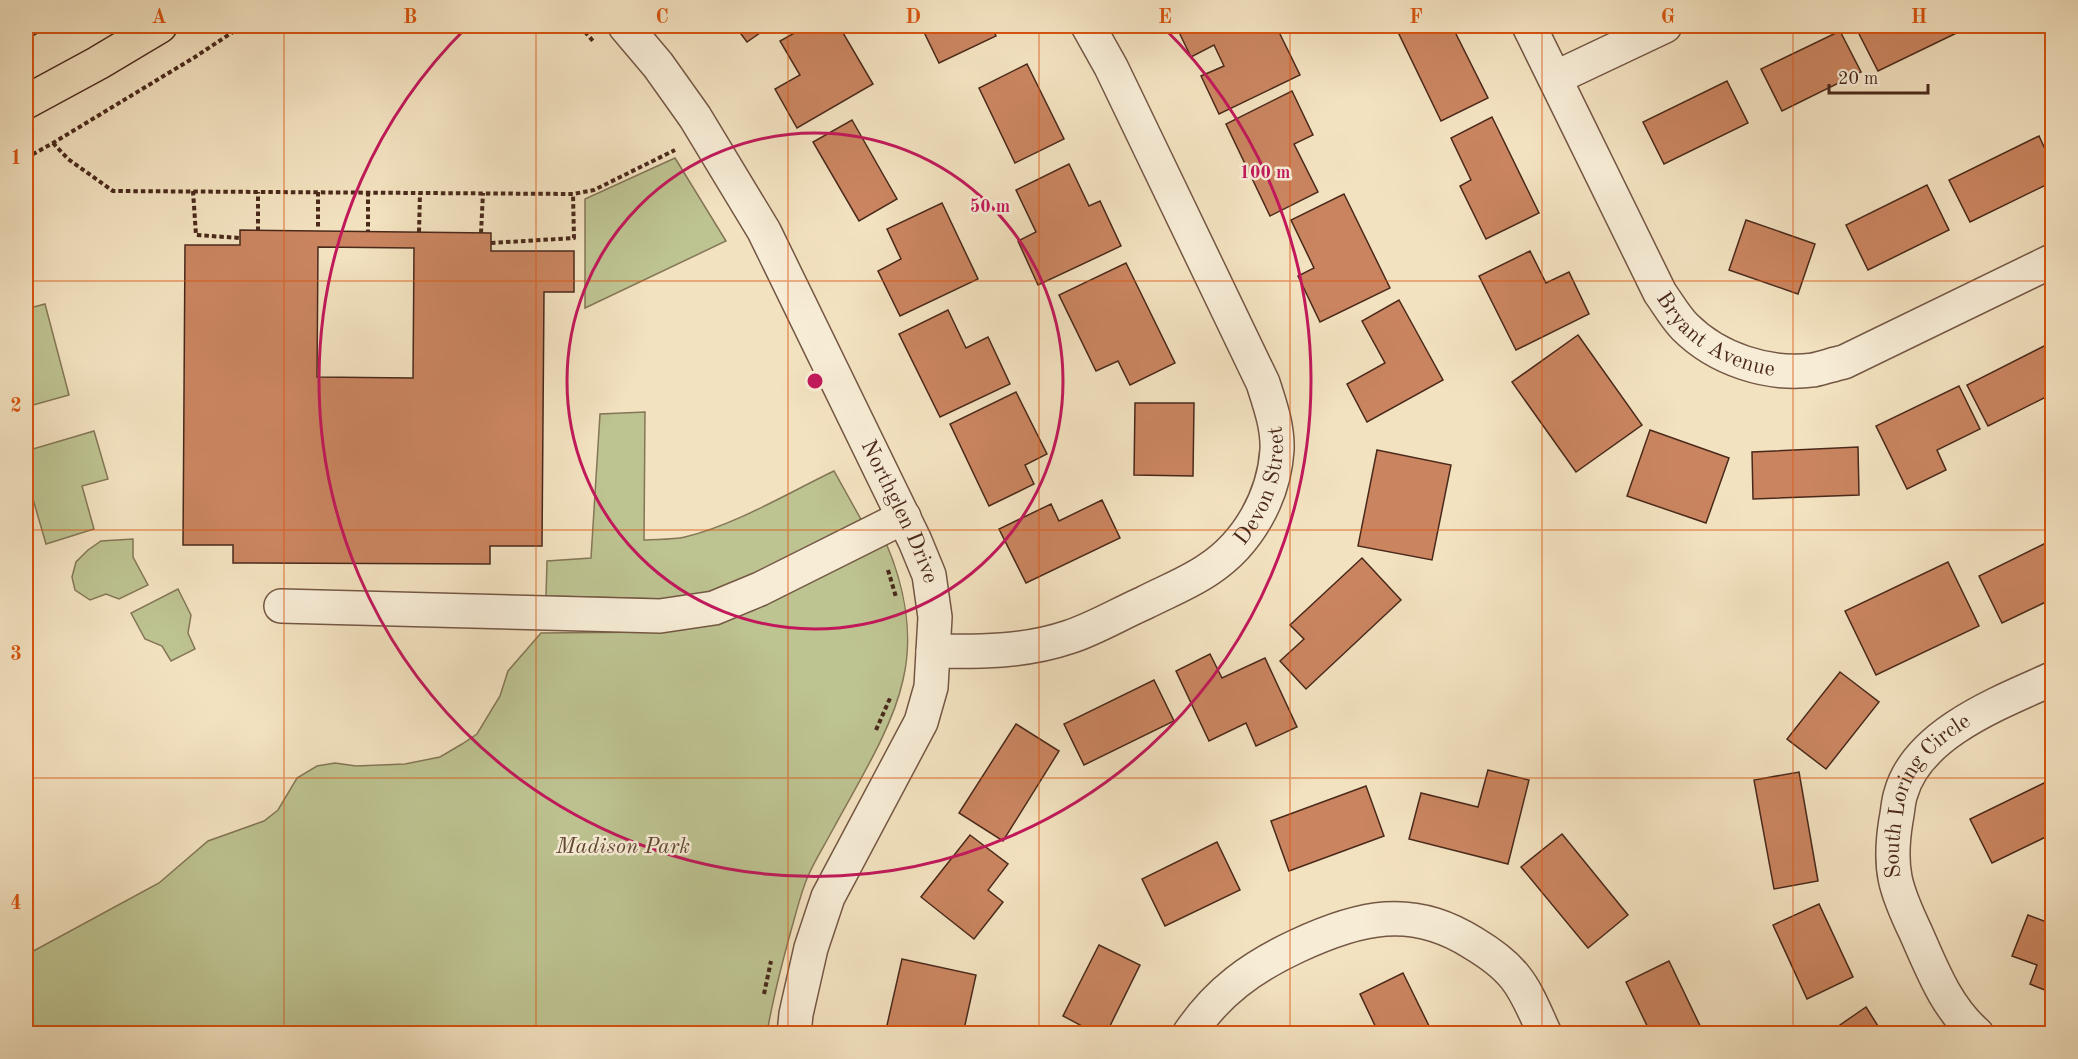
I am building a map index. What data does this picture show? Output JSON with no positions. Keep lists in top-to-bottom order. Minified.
{"streets":{"street":["Bryant Avenue","Devon Street","Northglen Drive","South Loring Circle"]},"crossings":[["Devon Street","Northglen Drive"]],"parks":["Madison Park"],"scale_bar":"20 m","grid":{"columns":["A","B","C","D","E","F","G","H"],"rows":["1","2","3","4"]},"rings":["100 m","50 m"]}
